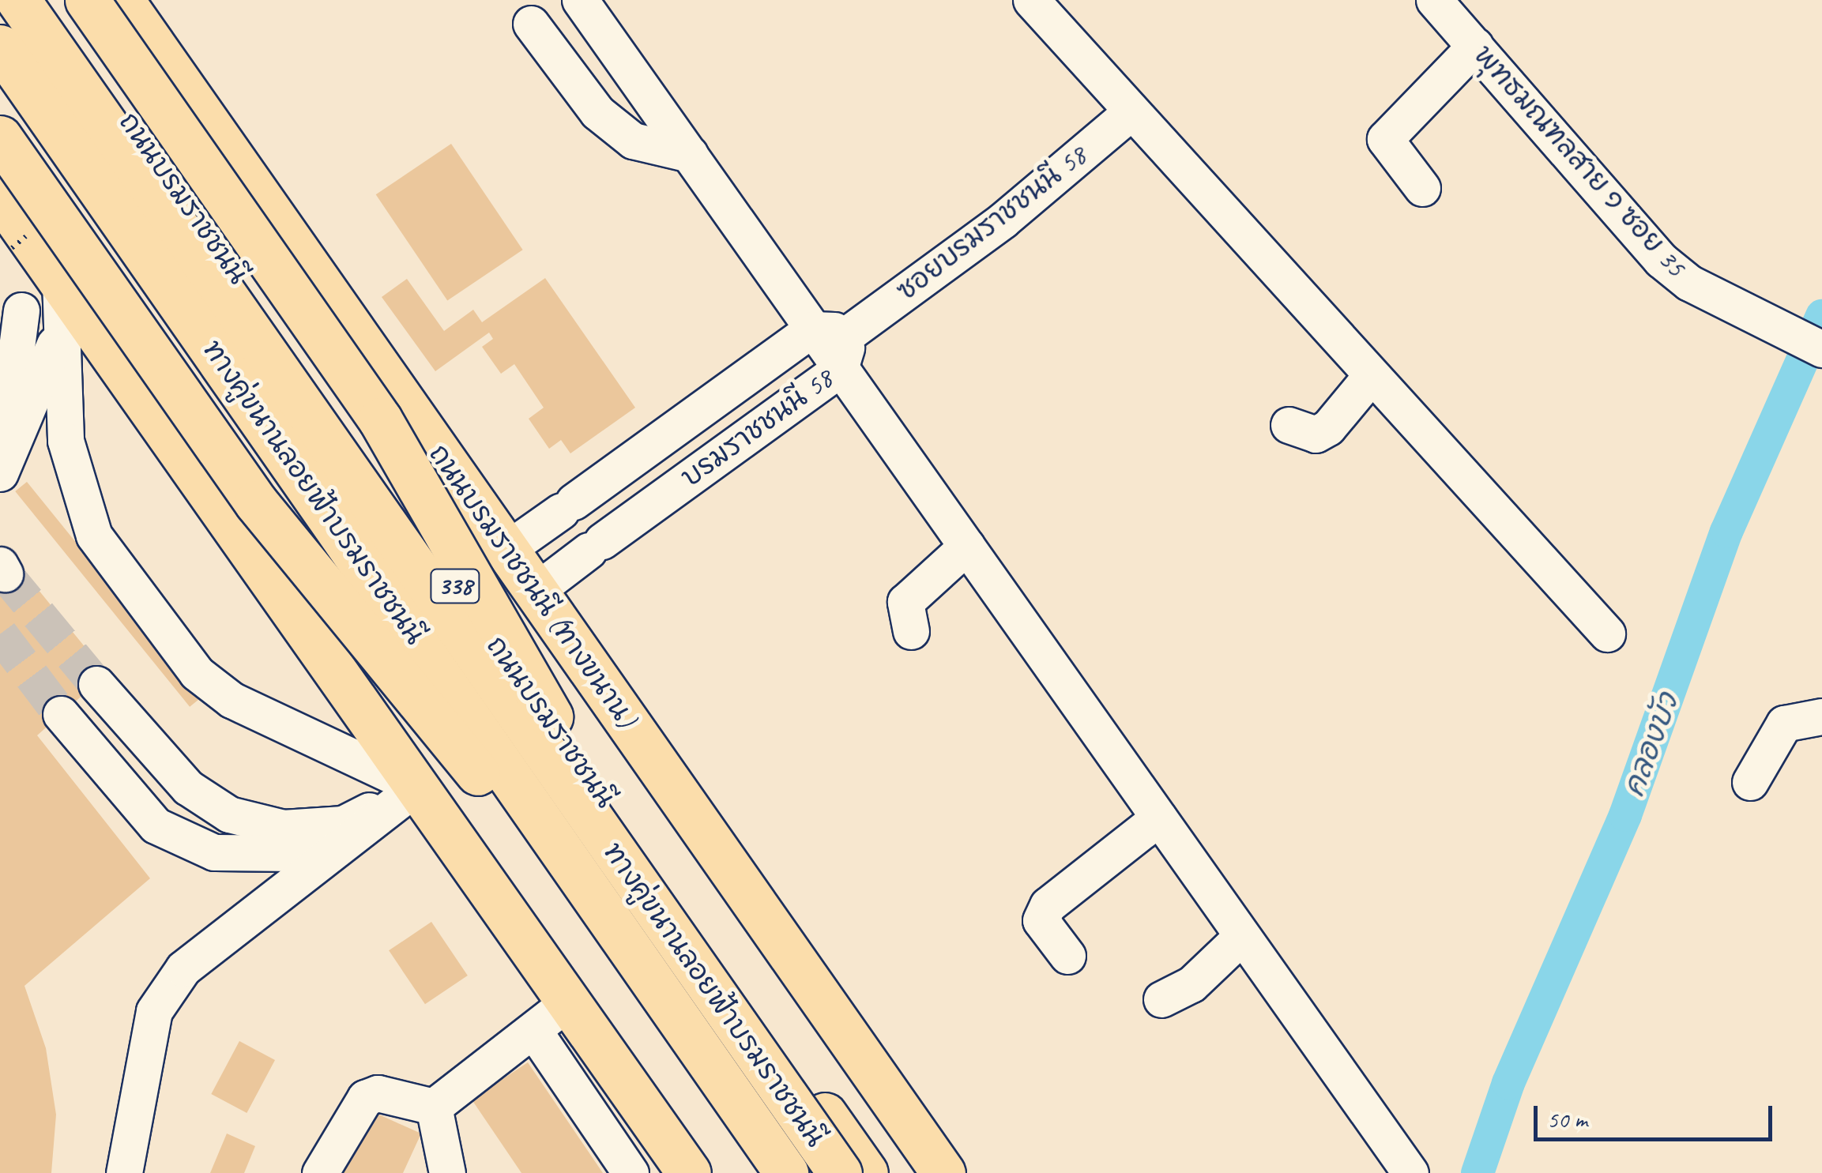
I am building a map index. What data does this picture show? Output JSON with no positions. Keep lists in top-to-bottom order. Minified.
{"streets":{"main road":["ถนนบรมราชชนนี","ทางคู่ขนานลอยฟ้าบรมราชชนนี","338","ถนนบรมราชชนนี (ทางขนาน)"],"street":["พุทธมณฑลสาย ๑ ซอย 35","ซอยบรมราชชนนี 58","บรมราชชนนี 58"]},"crossings":[["ซอยบรมราชชนนี 58","บรมราชชนนี 58"],["บรมราชชนนี 58","ถนนบรมราชชนนี (ทางขนาน)"]],"water":["คลองบัว"],"scale_bar":"50 m"}
